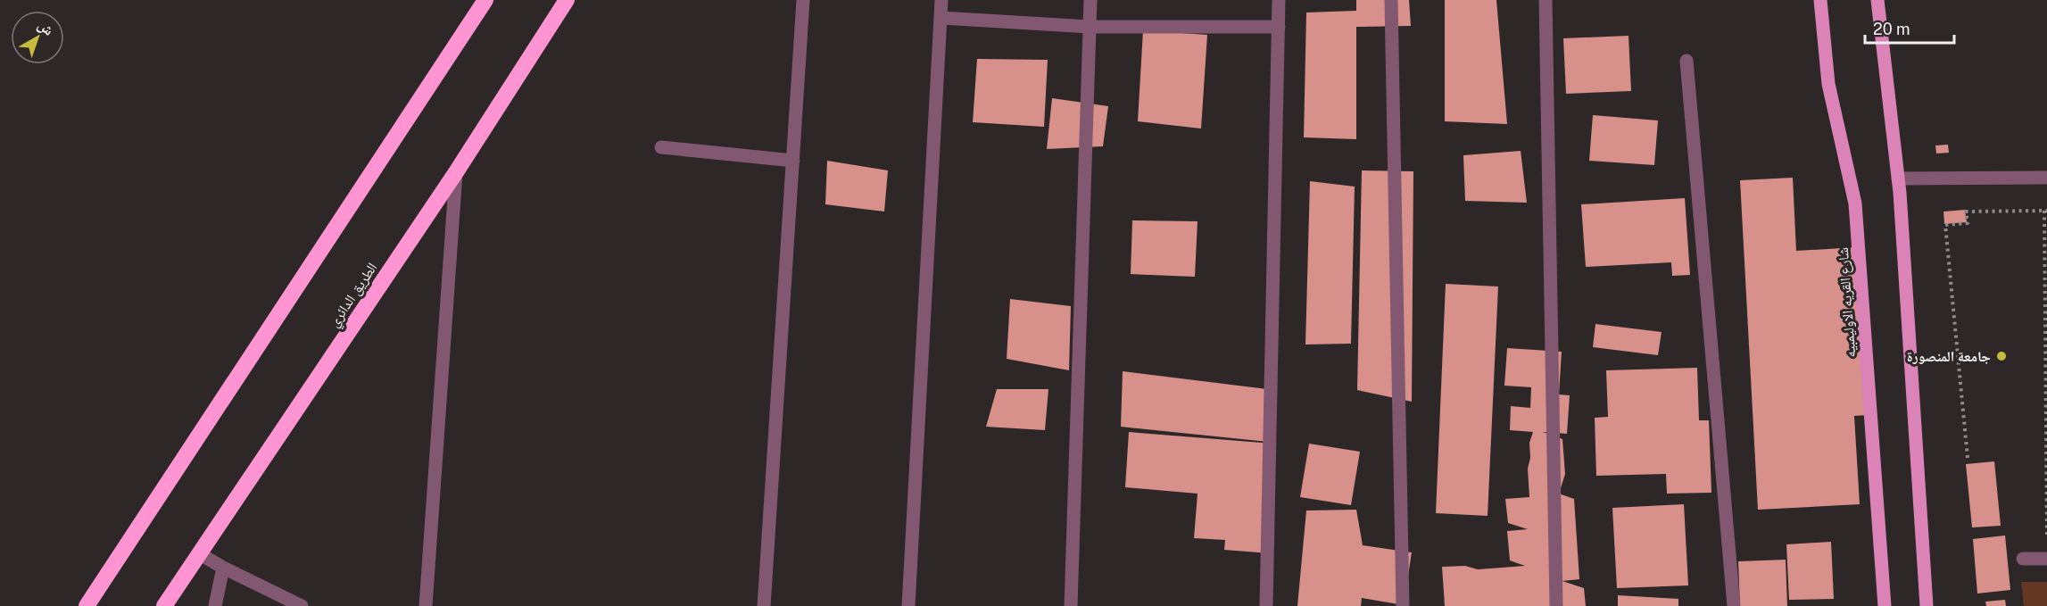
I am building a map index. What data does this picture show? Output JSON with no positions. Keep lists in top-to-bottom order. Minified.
{"streets":{"highway":["الطريق الدائري"],"main road":["شارع القريه الاوليمبيه"]},"places":["جامعة المنصورة"],"scale_bar":"20 m","north":"top right"}
